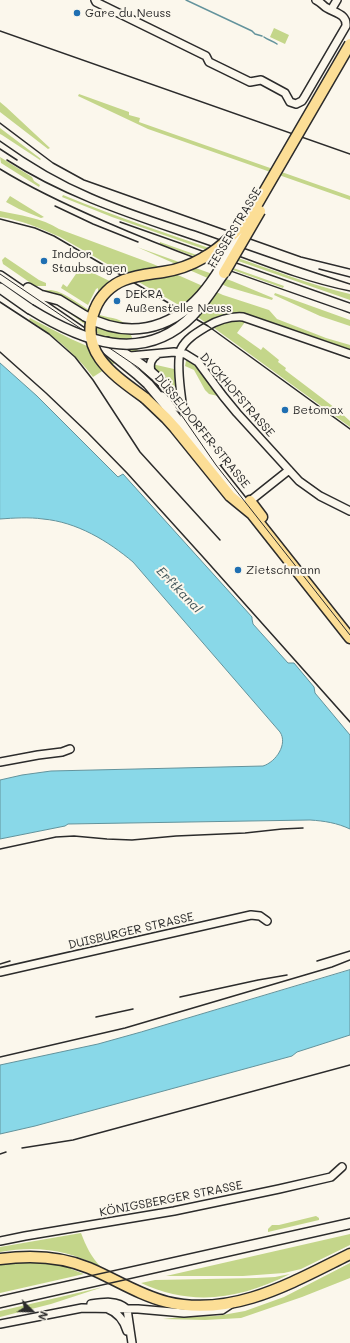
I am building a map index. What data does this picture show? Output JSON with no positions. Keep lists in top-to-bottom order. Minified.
{"streets":{"main road":["FESSERSTRASSE","DÜSSELDORFER STRASSE"],"street":["DYCKHOFSTRASSE","DUISBURGER STRASSE","KÖNIGSBERGER STRASSE"]},"crossings":[["FESSERSTRASSE","DÜSSELDORFER STRASSE"]],"water":["Erftkanal"],"places":["Gare du Neuss","Indoor Staubsaugen","DEKRA Außenstelle Neuss","Betomax","Zietschmann"],"north":"bottom right"}
